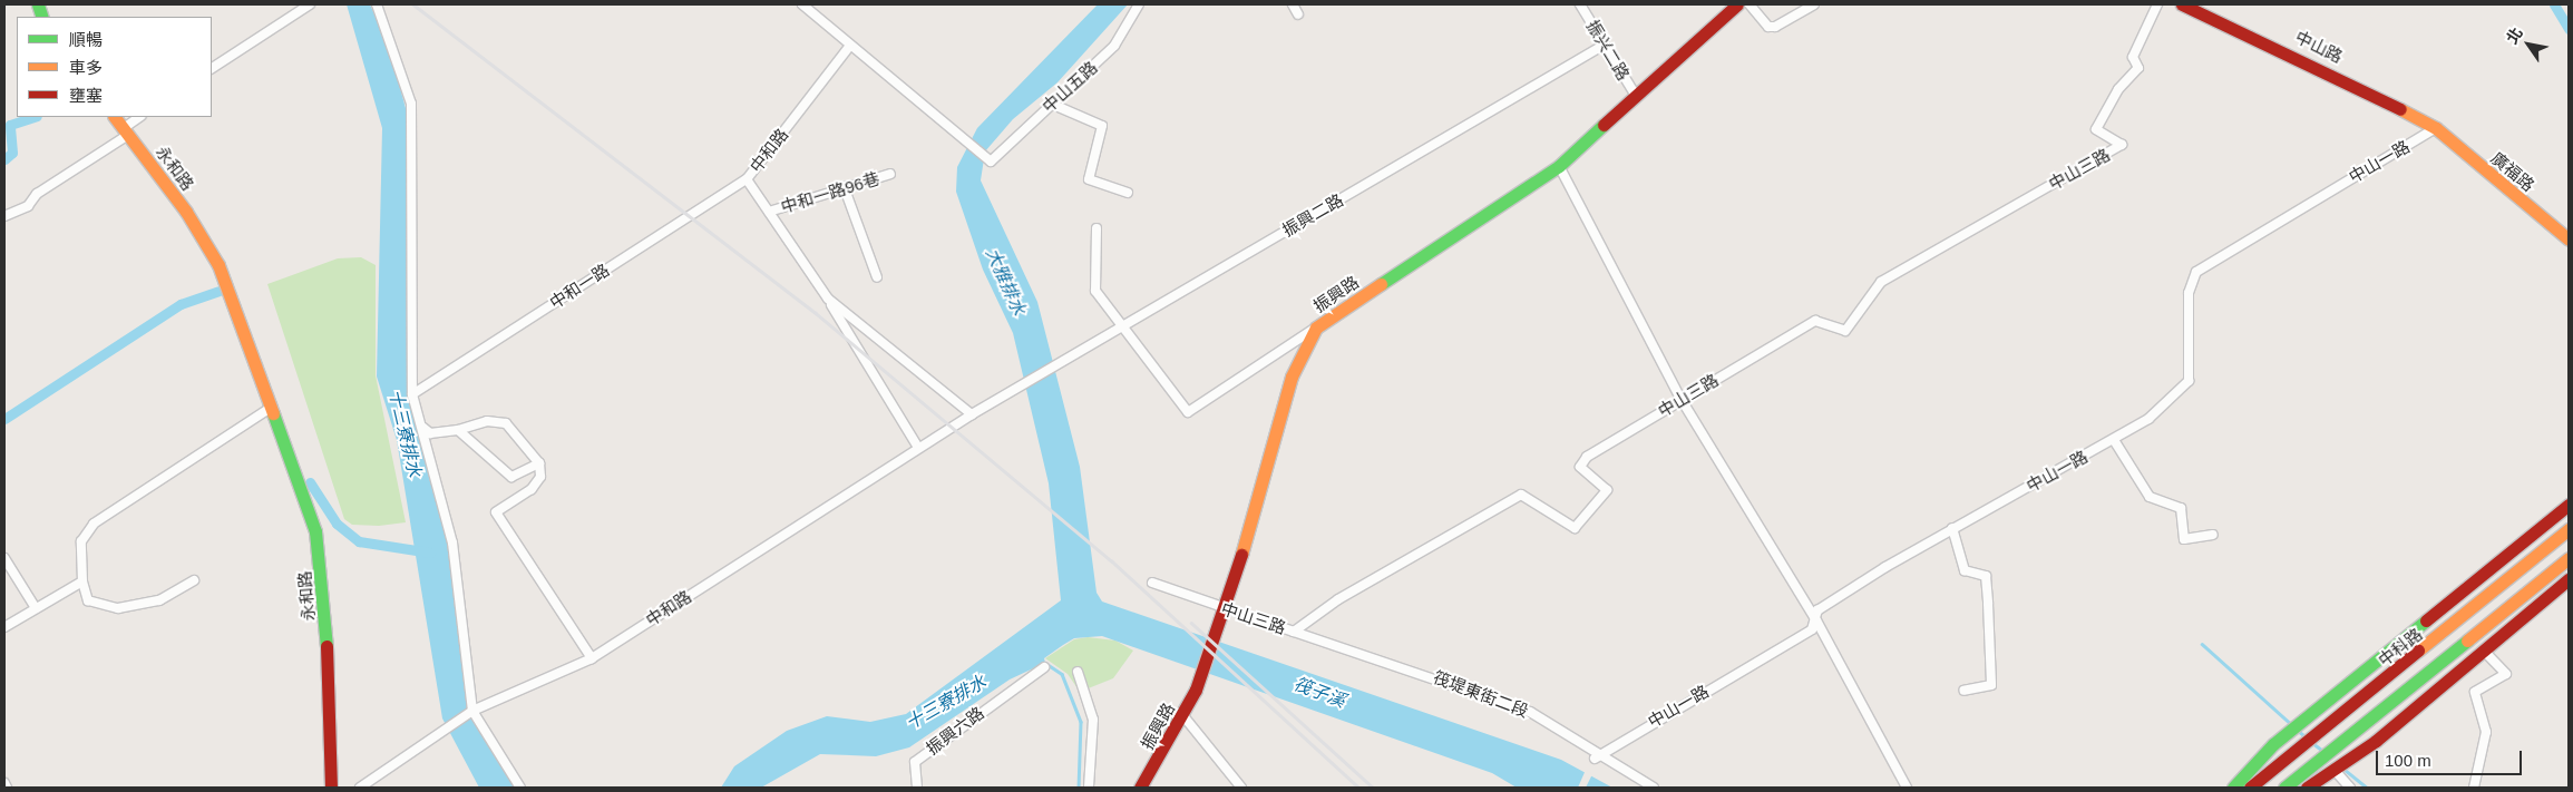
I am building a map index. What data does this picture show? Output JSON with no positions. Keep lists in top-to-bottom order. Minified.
{"streets":{"street":["中山路","振兴二路","中山五路","中和路","中山一路","永和路","中山三路","廣福路","中和一路96巷","振興二路","中和一路","振興路","中科路","筏堤東街二段","振興六路"]},"crossings":[["中山路","中山一路"],["中山路","廣福路"],["振兴二路","振興二路"],["振兴二路","振興路"],["中山五路","中和路"],["中和路","中和一路96巷"],["中和路","振興二路"],["中和路","中和一路"],["中山一路","廣福路"],["中山一路","筏堤東街二段"],["中山三路","振興路"],["中山三路","筏堤東街二段"]],"water":["大雅排水","十三寮排水","筏子溪"],"legend":["順暢","車多","壅塞"],"scale_bar":"100 m","north":"top left"}
